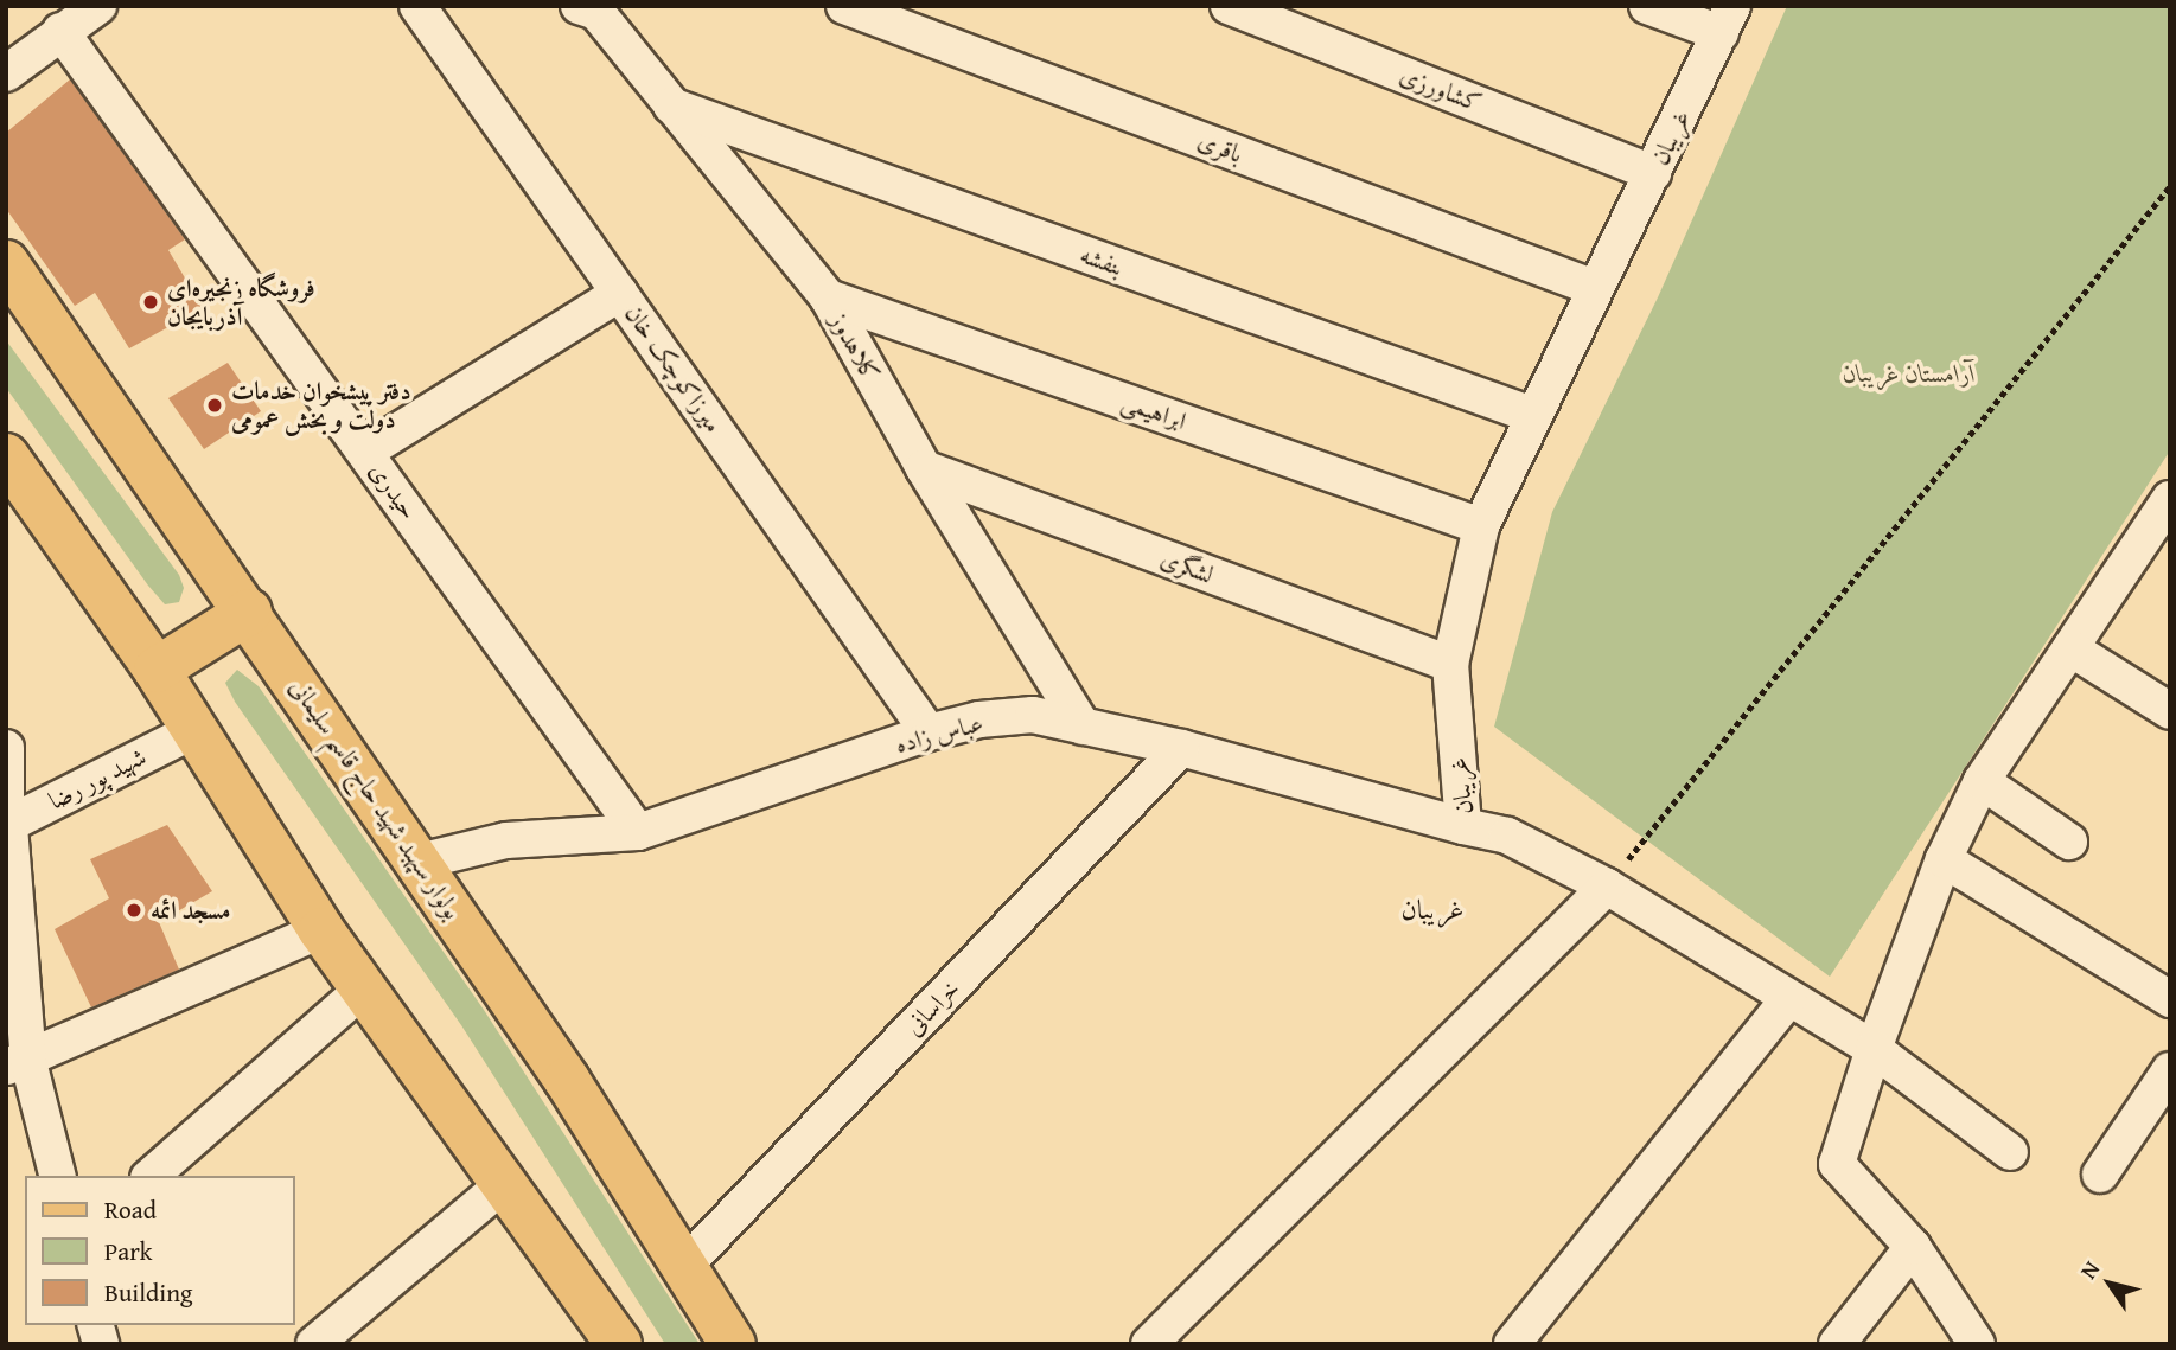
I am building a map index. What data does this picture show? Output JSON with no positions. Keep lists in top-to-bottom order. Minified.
{"streets":{"main road":["بولوار سپهبد شهید حاج قاسم سلیمانی"],"street":["کشاورزی","غریبان","باقری","بنفشه","کلاهدوز","میرزاکوچک خان","ابراهیمی","حیدری","لشگری","عباس زاده","شهید پور رضا","خراسانی"]},"crossings":[["کشاورزی","غریبان"],["غریبان","باقری"],["غریبان","بنفشه"],["غریبان","ابراهیمی"],["غریبان","لشگری"],["غریبان","عباس زاده"],["بنفشه","کلاهدوز"],["کلاهدوز","ابراهیمی"],["کلاهدوز","لشگری"],["کلاهدوز","عباس زاده"],["میرزاکوچک خان","عباس زاده"],["حیدری","عباس زاده"],["عباس زاده","بولوار سپهبد شهید حاج قاسم سلیمانی"],["عباس زاده","خراسانی"],["بولوار سپهبد شهید حاج قاسم سلیمانی","خراسانی"]],"districts":["غریبان"],"parks":["آرامستان غریبان"],"places":["فروشگاه زنجیره‌ای آذربایجان","دفتر پیشخوان خدمات دولت و بخش عمومی","مسجد ائمه"],"legend":["Road","Park","Building"],"north":"top left"}
